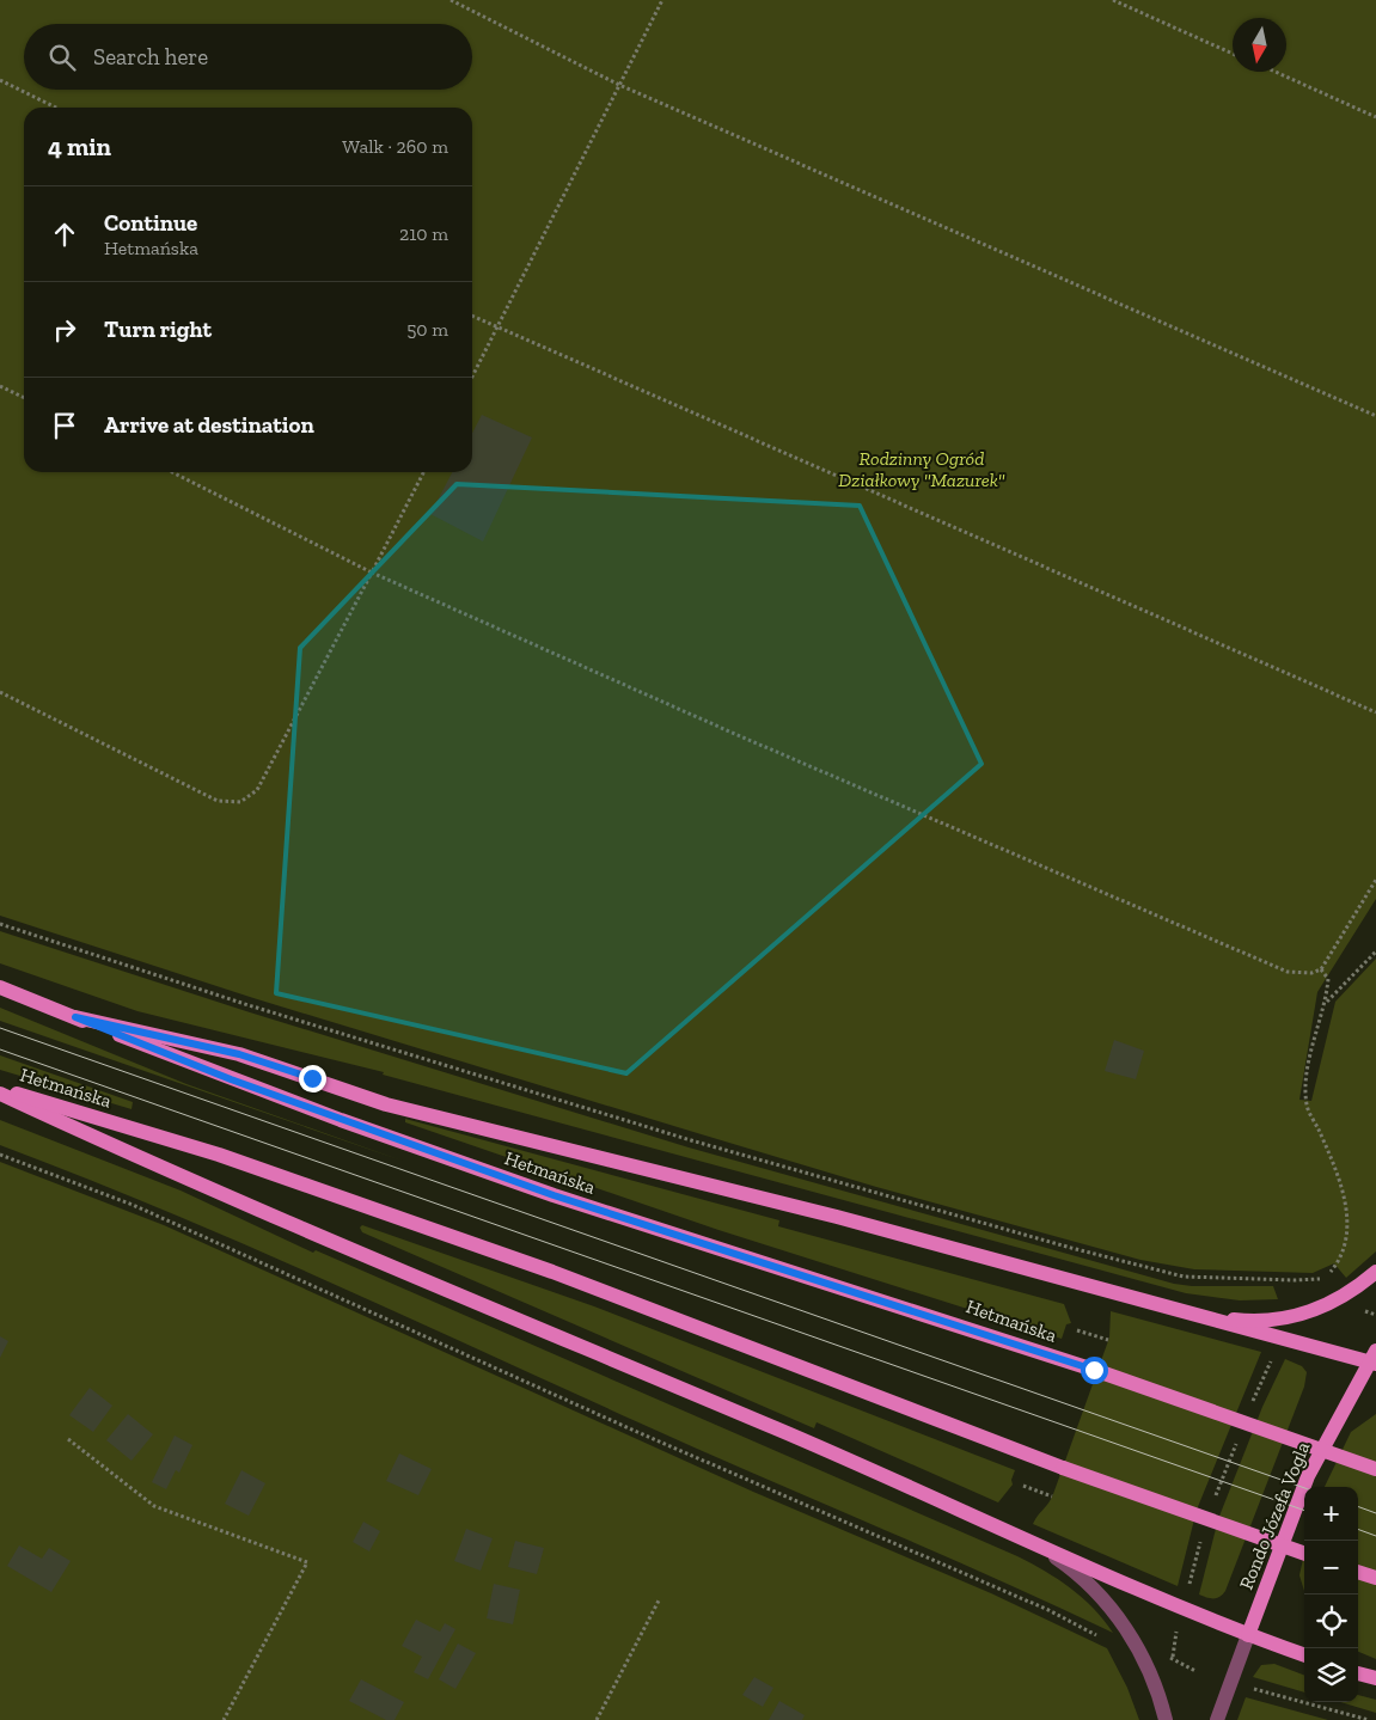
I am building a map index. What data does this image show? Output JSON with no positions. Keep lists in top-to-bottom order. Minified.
{"streets":{"main road":["Hetmańska","Rondo Józefa Vogla"]},"parks":["Rodzinny Ogród Działkowy \"Mazurek\""],"north":"bottom","page":{"search":"Search here","heading":["4 min","Walk · 260 m"],"list":[["Continue","Hetmańska","210 m"],["Turn right","50 m"],"Arrive at destination"],"map_buttons":["+","−"]}}
